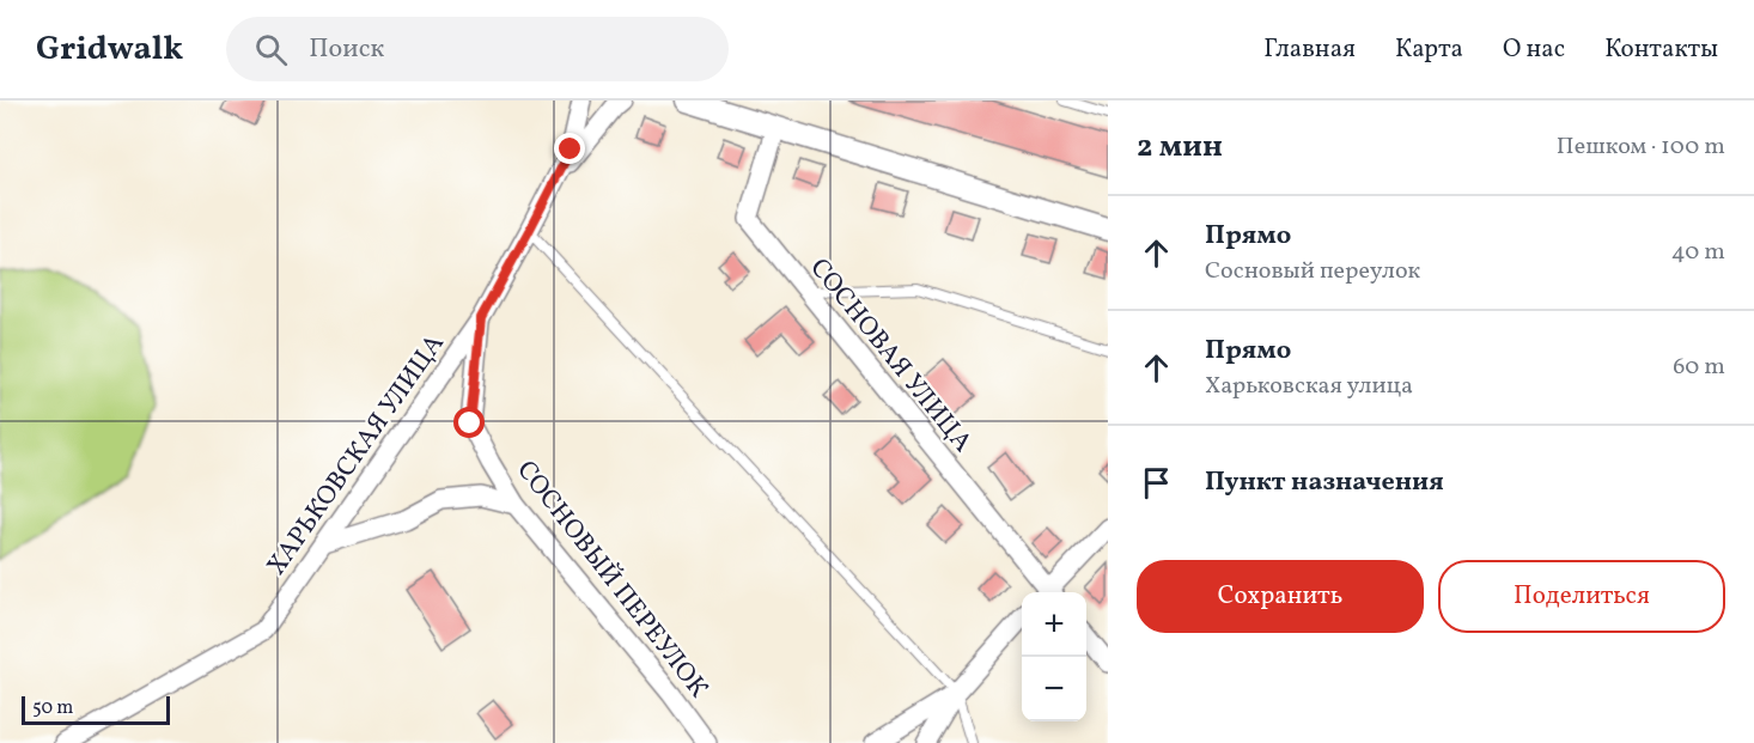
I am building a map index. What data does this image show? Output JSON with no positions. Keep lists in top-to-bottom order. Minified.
{"streets":{"street":["СОСНОВАЯ УЛИЦА","ХАРЬКОВСКАЯ УЛИЦА","СОСНОВЫЙ ПЕРЕУЛОК"]},"crossings":[["ХАРЬКОВСКАЯ УЛИЦА","СОСНОВЫЙ ПЕРЕУЛОК"]],"scale_bar":"50 m","page":{"header":"Gridwalk","search":"Поиск","nav":["Главная","Карта","О нас","Контакты"],"heading":["2 мин","Пешком · 100 m"],"list":[["Прямо","Сосновый переулок","40 m"],["Прямо","Харьковская улица","60 m"],"Пункт назначения"],"buttons":["Сохранить","Поделиться"],"map_buttons":["+","−"],"scale":"50 m"}}
